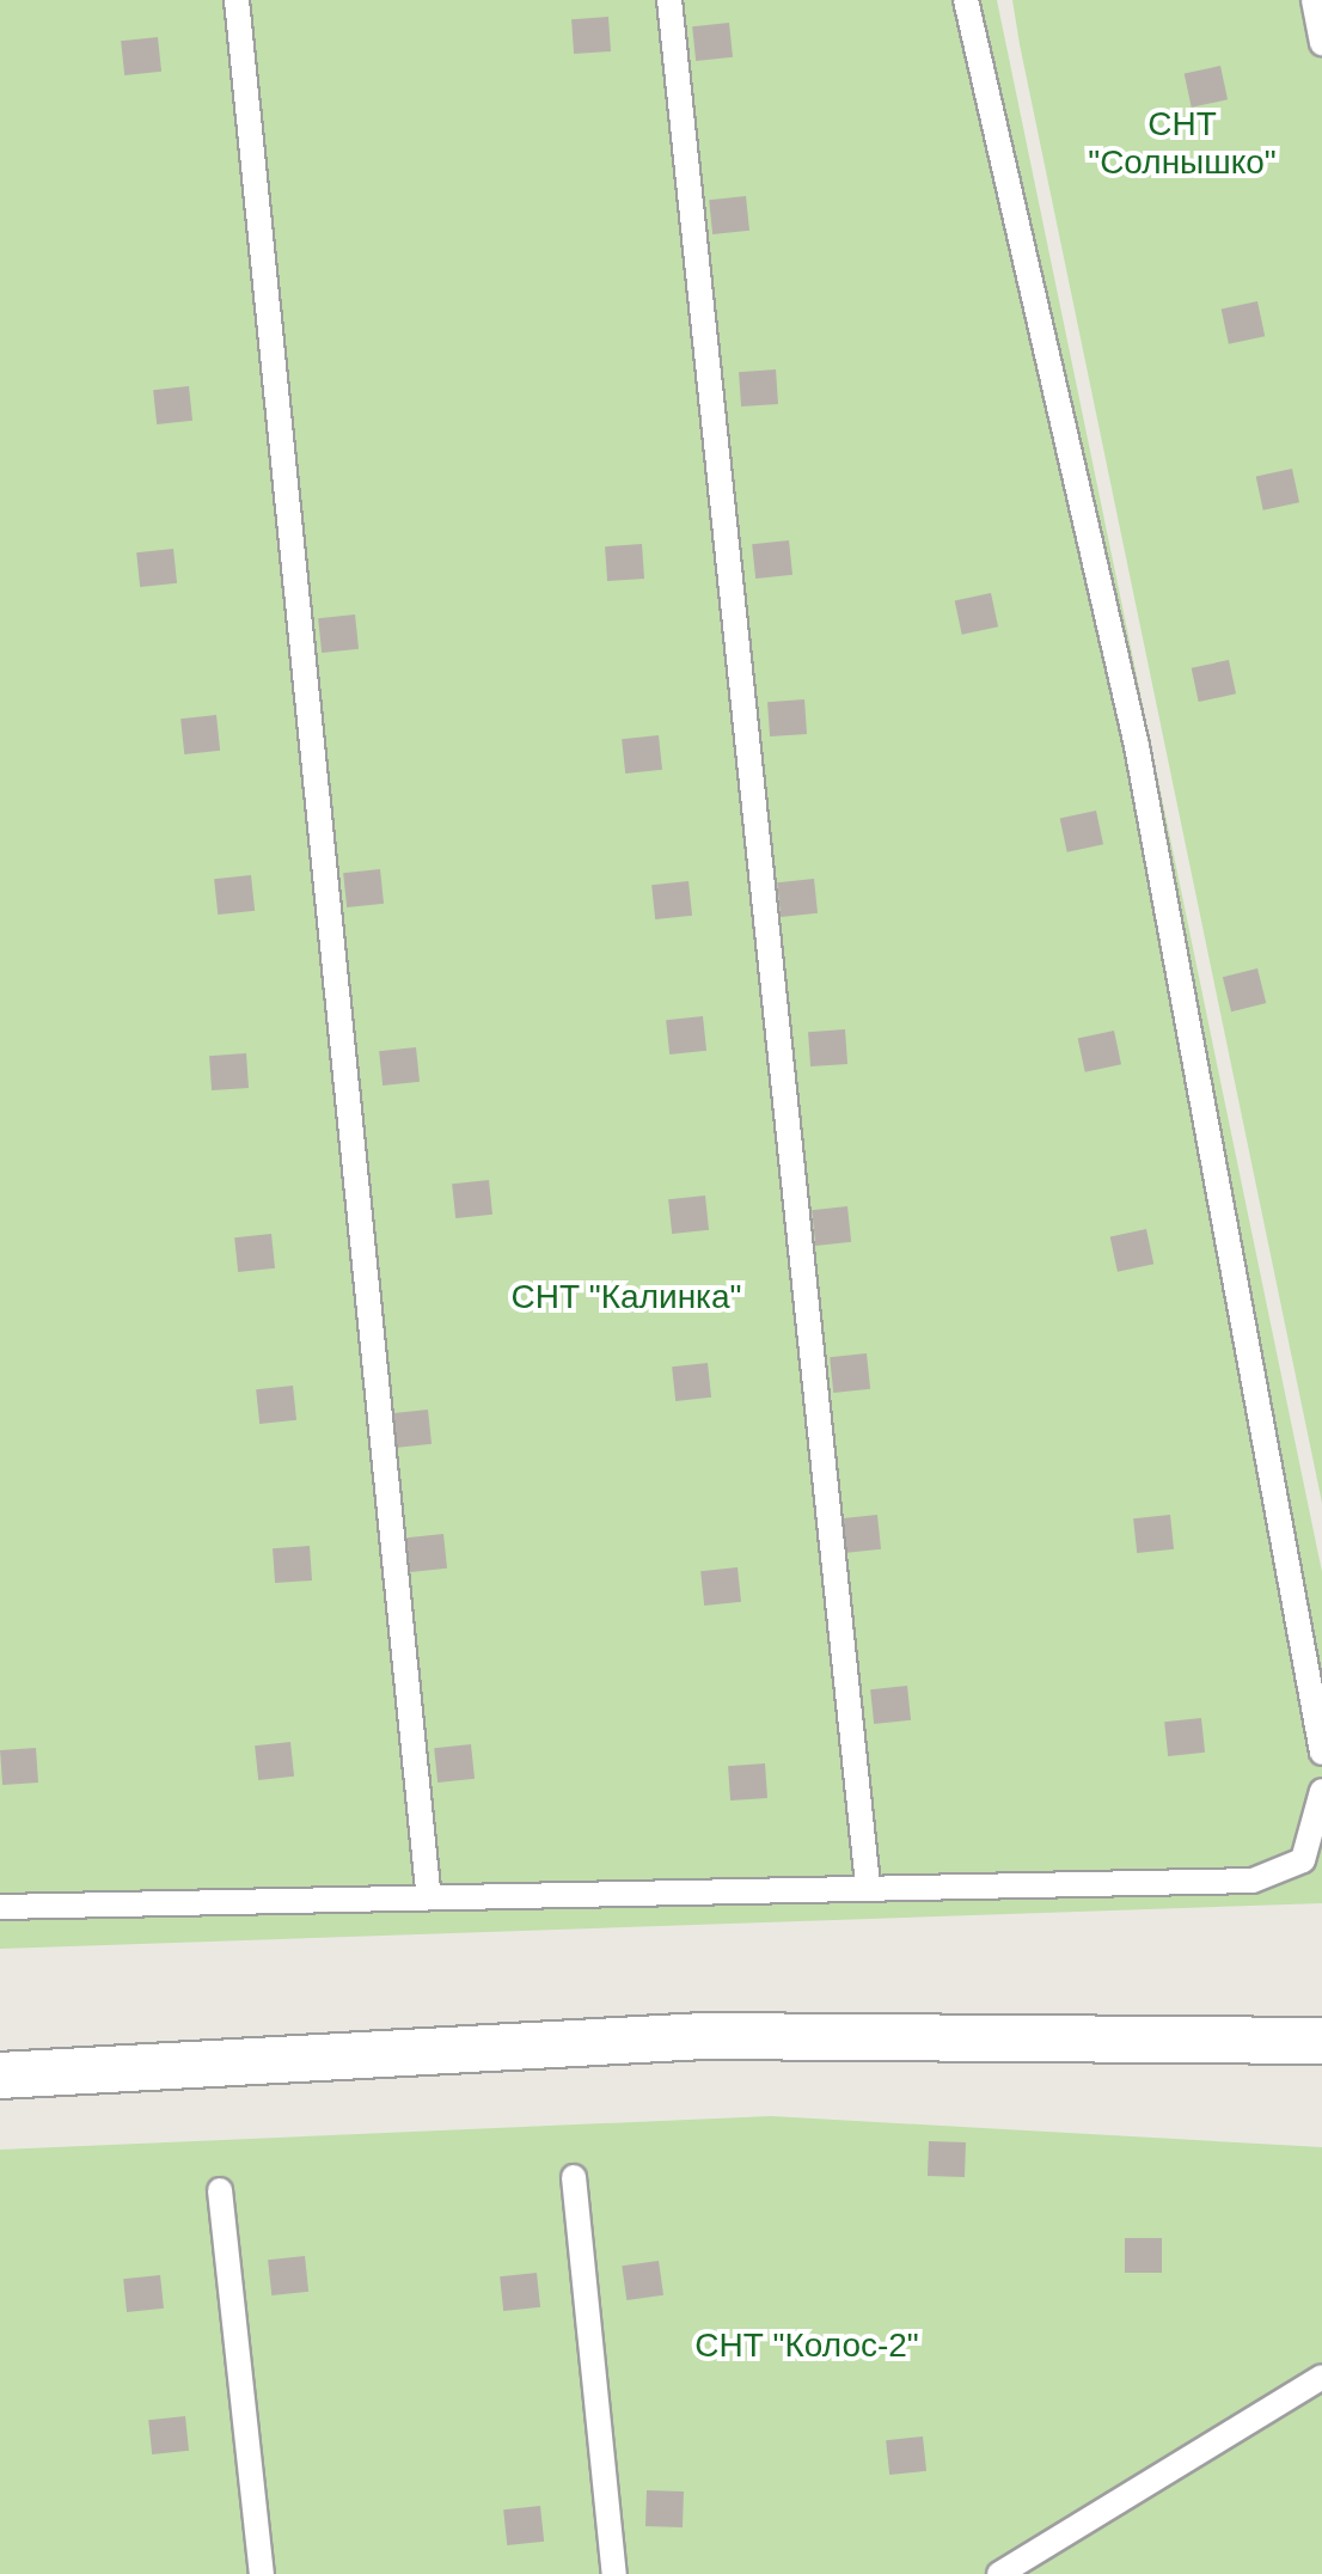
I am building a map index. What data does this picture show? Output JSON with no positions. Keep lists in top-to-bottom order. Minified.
{"parks":["СНТ \"Солнышко\"","СНТ \"Калинка\"","СНТ \"Колос-2\""]}
